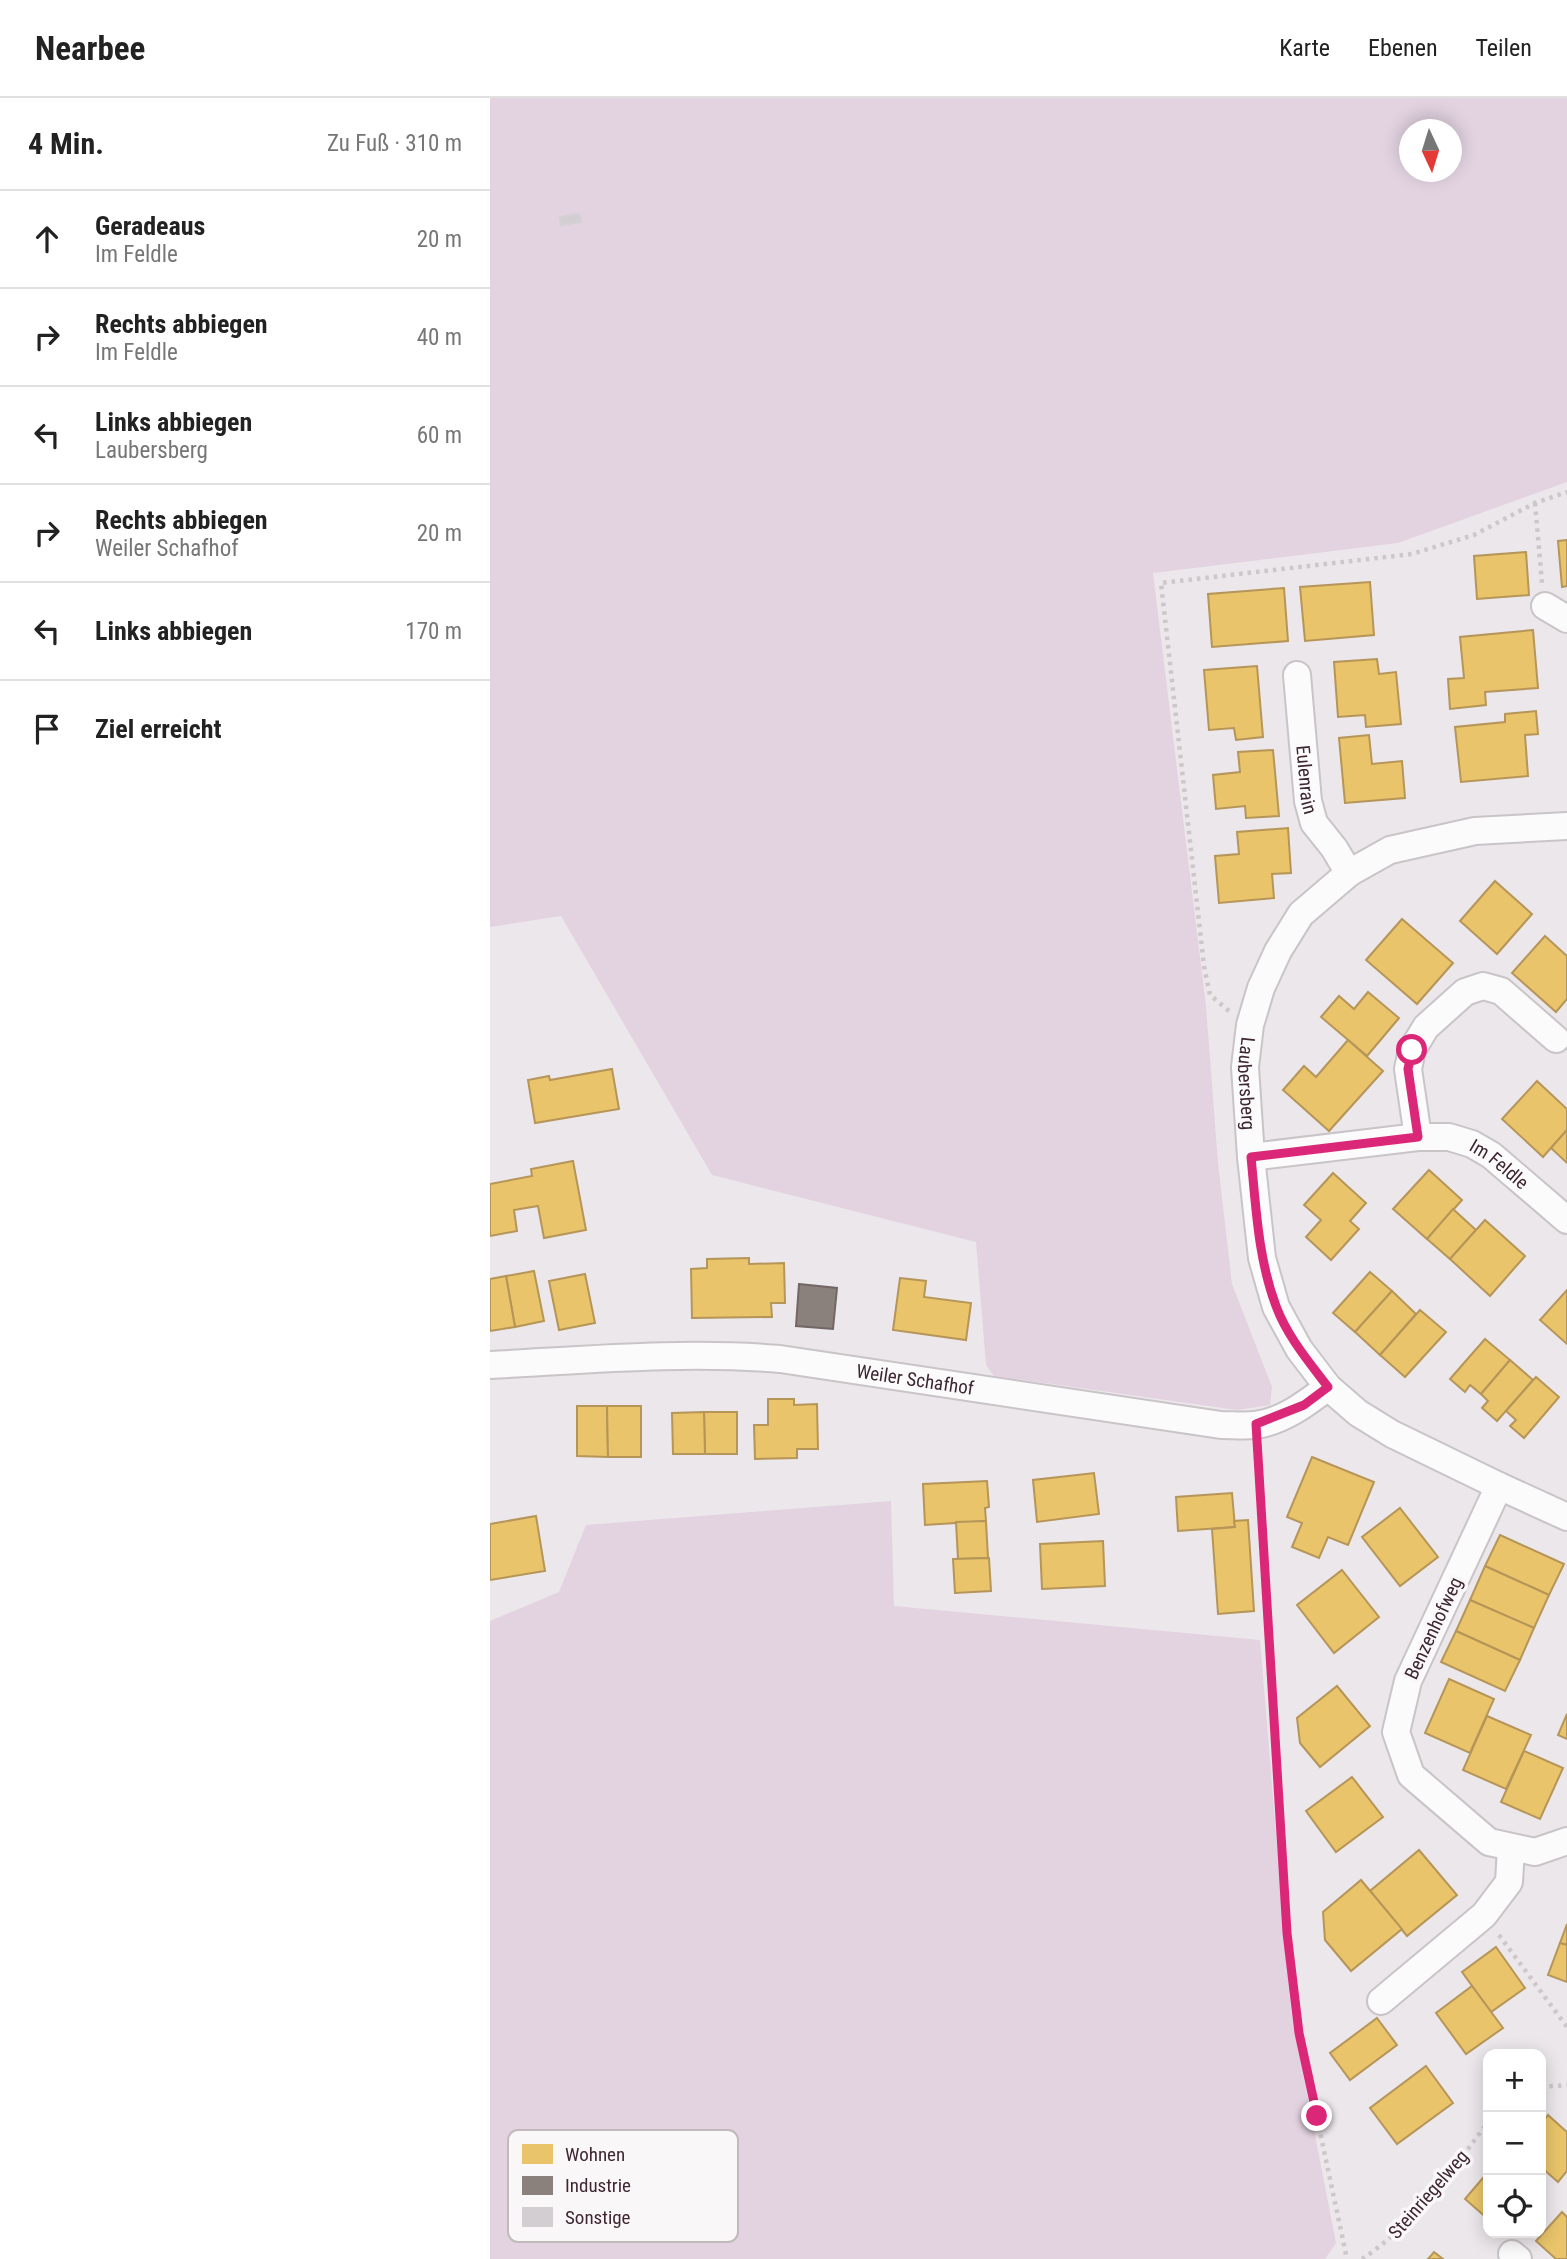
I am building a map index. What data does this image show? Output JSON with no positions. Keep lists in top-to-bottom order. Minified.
{"streets":{"street":["Eulenrain","Laubersberg","Im Feldle","Weiler Schafhof","Benzenhofweg"],"path":["Steinriegelweg"]},"crossings":[["Eulenrain","Laubersberg"],["Laubersberg","Im Feldle"],["Laubersberg","Weiler Schafhof"],["Laubersberg","Benzenhofweg"]],"legend":["Wohnen","Industrie","Sonstige"],"north":"bottom","page":{"header":"Nearbee","nav":["Karte","Ebenen","Teilen"],"heading":["4 Min.","Zu Fuß · 310 m"],"list":[["Geradeaus","Im Feldle","20 m"],["Rechts abbiegen","Im Feldle","40 m"],["Links abbiegen","Laubersberg","60 m"],["Rechts abbiegen","Weiler Schafhof","20 m"],["Links abbiegen","170 m"],"Ziel erreicht"],"map_buttons":["+","−"]}}
